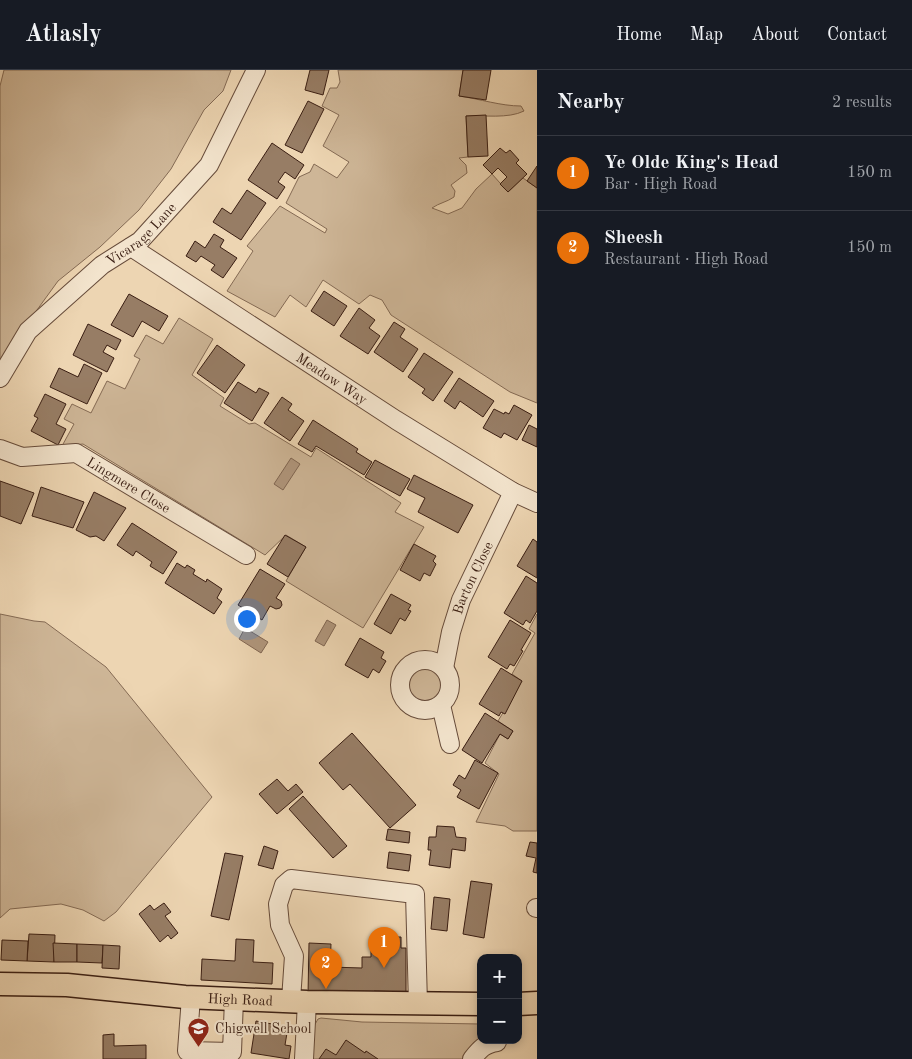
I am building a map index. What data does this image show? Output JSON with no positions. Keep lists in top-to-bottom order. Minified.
{"streets":{"main road":["High Road"],"street":["Vicarage Lane","Meadow Way","Lingmere Close","Barton Close"]},"crossings":[["Vicarage Lane","Meadow Way"],["Meadow Way","Barton Close"]],"places":{"school or university":["Chigwell School"]},"page":{"header":"Atlasly","nav":["Home","Map","About","Contact"],"heading":["Nearby","2 results"],"list":[{"mark":"1","name":"Ye Olde King's Head","note":"Bar · High Road","value":"150 m"},{"mark":"2","name":"Sheesh","note":"Restaurant · High Road","value":"150 m"}],"pins":["1","2"],"map_buttons":["+","−"]}}
